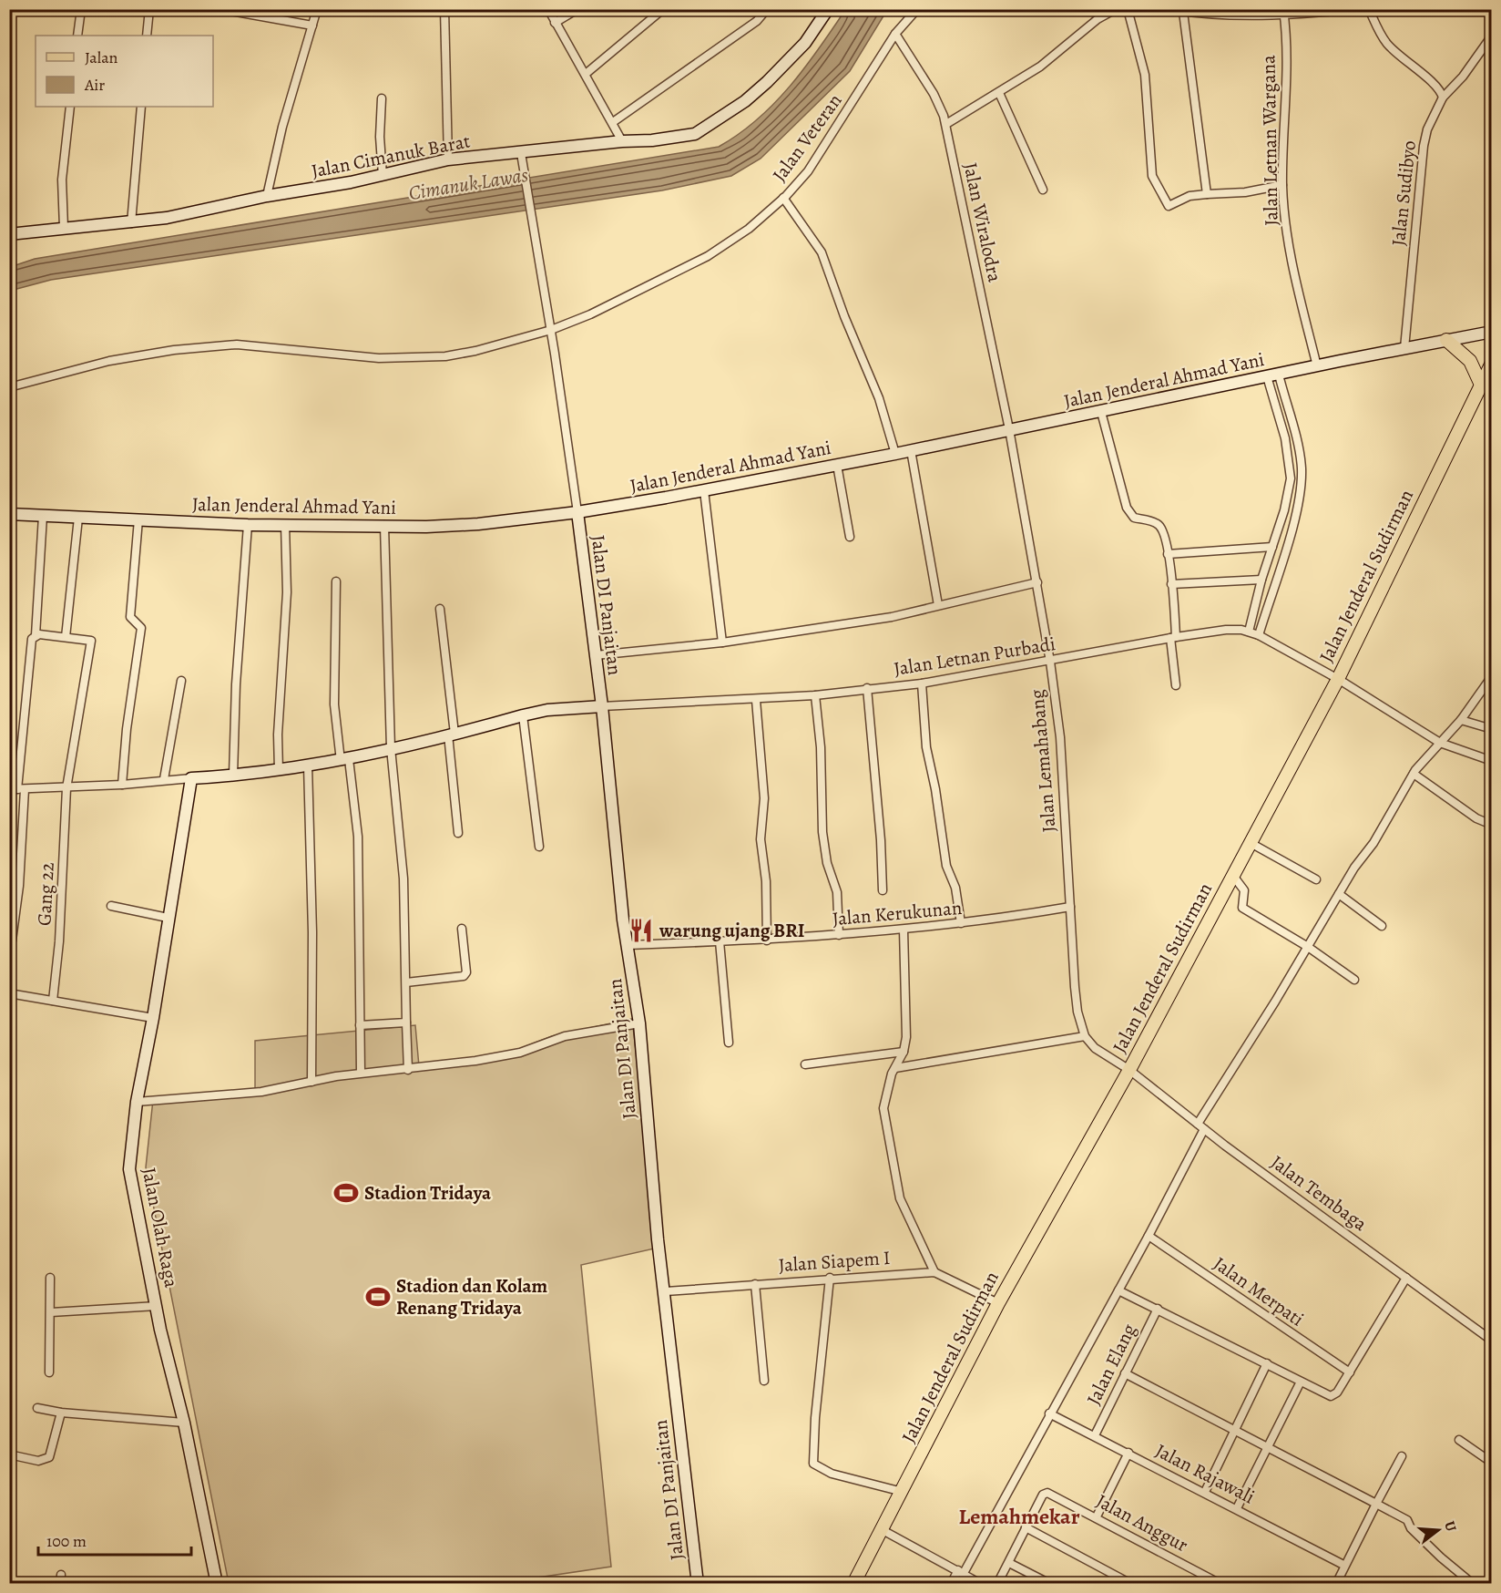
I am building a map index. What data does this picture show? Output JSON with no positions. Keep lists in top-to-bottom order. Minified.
{"streets":{"main road":["Jalan Jenderal Sudirman"],"street":["Jalan Veteran","Jalan Letnan Wargana","Jalan Cimanuk Barat","Jalan Sudibyo","Jalan Wiralodra","Jalan Jenderal Ahmad Yani","Jalan DI Panjaitan","Jalan Letnan Purbadi","Jalan Lemahabang","Gang 22","Jalan Kerukunan","Jalan Tembaga","Jalan Olah Raga","Jalan Siapem I","Jalan Merpati","Jalan Elang","Jalan Rajawali","Jalan Anggur"]},"crossings":[["Jalan Veteran","Jalan Wiralodra"],["Jalan Letnan Wargana","Jalan Jenderal Ahmad Yani"],["Jalan Sudibyo","Jalan Jenderal Ahmad Yani"],["Jalan Wiralodra","Jalan Jenderal Ahmad Yani"],["Jalan Wiralodra","Jalan Lemahabang"],["Jalan Jenderal Ahmad Yani","Jalan DI Panjaitan"],["Jalan Jenderal Ahmad Yani","Jalan Lemahabang"],["Jalan Jenderal Sudirman","Jalan Letnan Purbadi"],["Jalan Jenderal Sudirman","Jalan Tembaga"],["Jalan Jenderal Sudirman","Jalan Siapem I"],["Jalan DI Panjaitan","Jalan Letnan Purbadi"],["Jalan DI Panjaitan","Jalan Kerukunan"],["Jalan DI Panjaitan","Jalan Siapem I"],["Jalan Letnan Purbadi","Jalan Lemahabang"],["Jalan Lemahabang","Jalan Kerukunan"],["Jalan Elang","Jalan Rajawali"]],"districts":["Lemahmekar"],"water":["Cimanuk Lawas"],"places":{"restaurant":["warung ujang BRI"],"sports":["Stadion Tridaya","Stadion dan Kolam Renang Tridaya"]},"legend":["Jalan","Air"],"scale_bar":"100 m","north":"right"}
